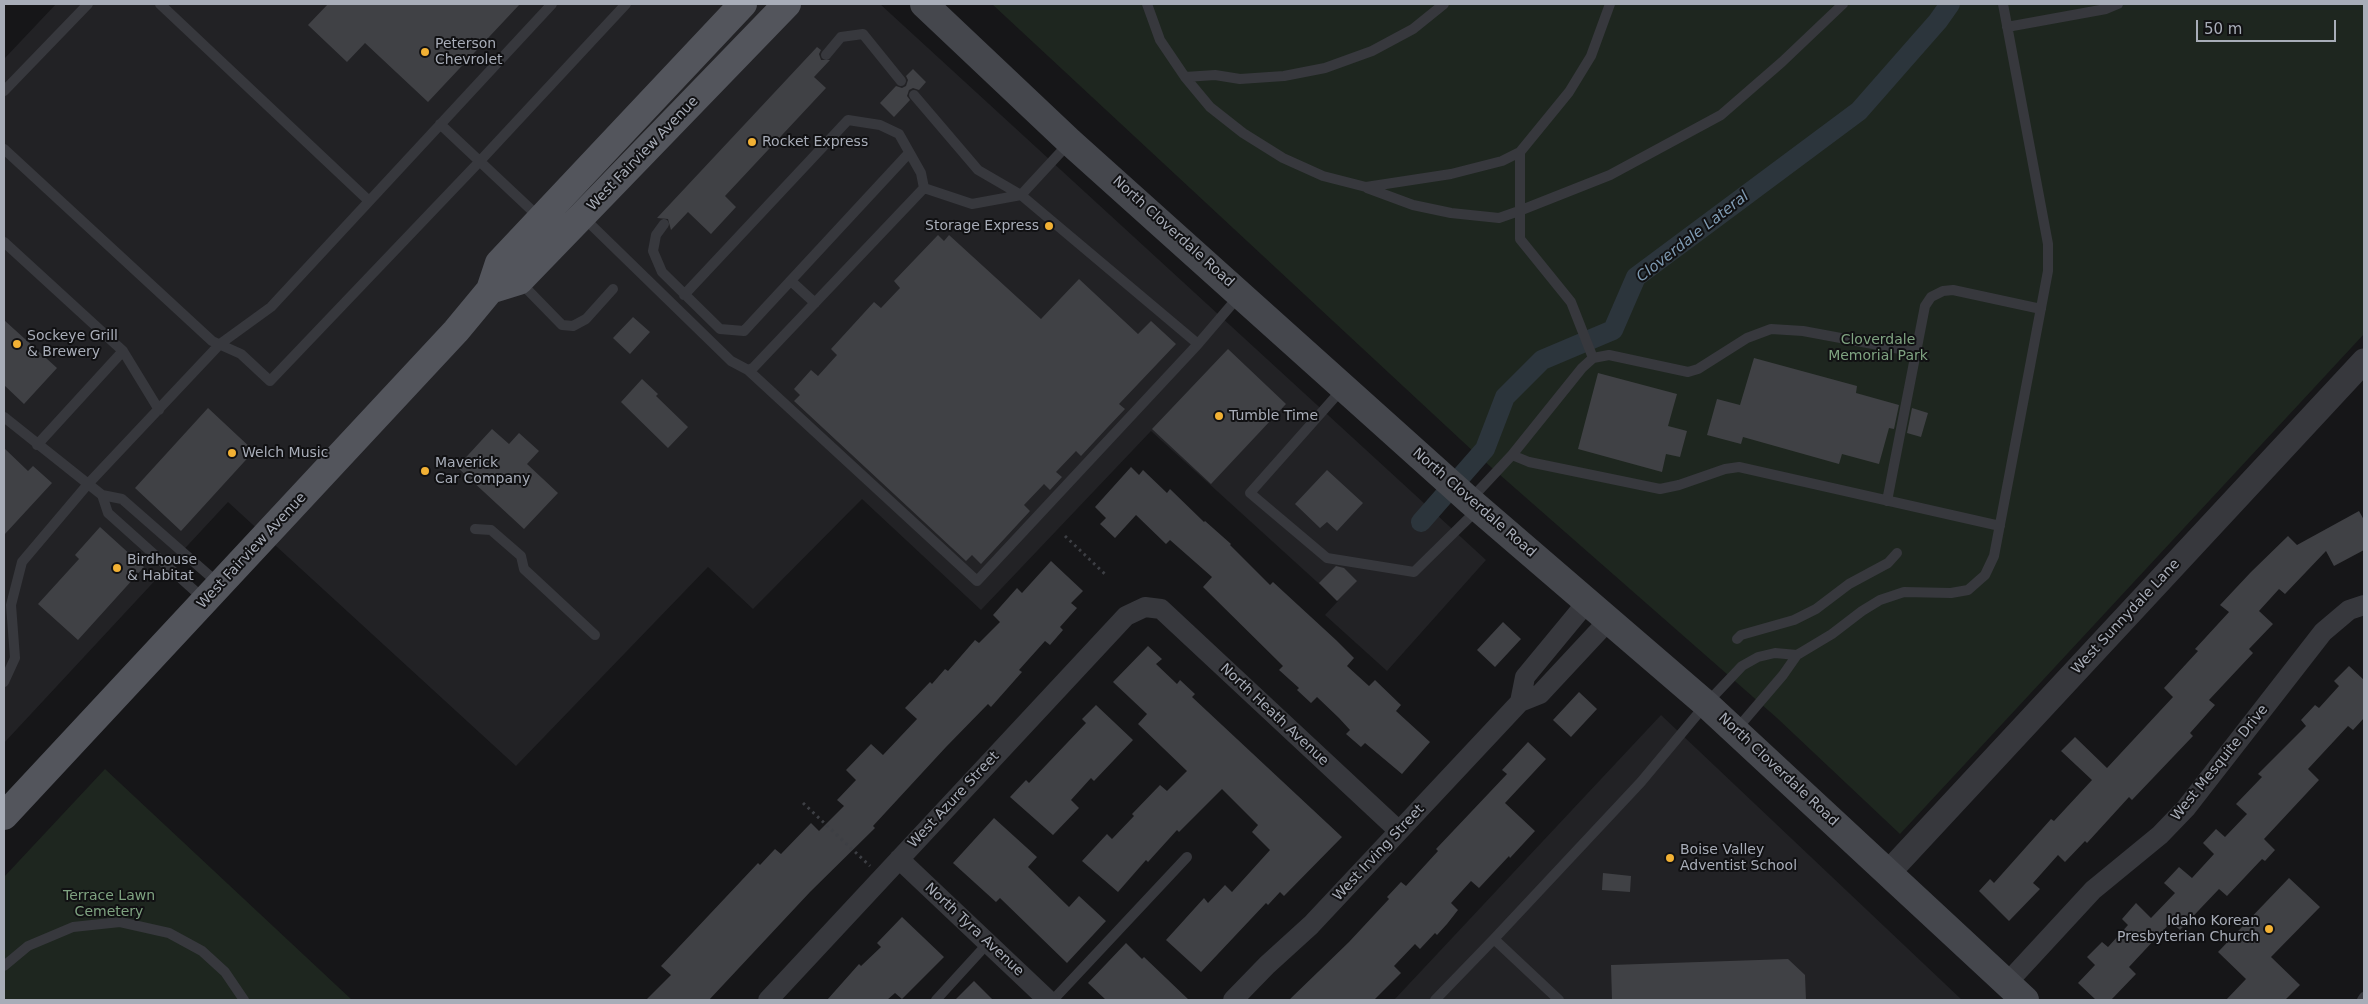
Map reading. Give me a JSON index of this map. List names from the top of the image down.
{
  "streets": {
    "main road": ["West Fairview Avenue", "North Cloverdale Road"],
    "street": [
      "West Sunnydale Lane",
      "North Heath Avenue",
      "West Mesquite Drive",
      "West Azure Street",
      "West Irving Street",
      "North Tyra Avenue"
    ]
  },
  "crossings": [
    ["North Cloverdale Road", "West Sunnydale Lane"],
    ["North Cloverdale Road", "West Mesquite Drive"],
    ["North Cloverdale Road", "West Irving Street"],
    ["North Heath Avenue", "West Azure Street"],
    ["North Heath Avenue", "West Irving Street"],
    ["West Azure Street", "North Tyra Avenue"]
  ],
  "water": ["Cloverdale Lateral"],
  "parks": ["Cloverdale Memorial Park", "Terrace Lawn Cemetery"],
  "places": [
    "Peterson Chevrolet",
    "Rocket Express",
    "Storage Express",
    "Sockeye Grill & Brewery",
    "Tumble Time",
    "Welch Music",
    "Maverick Car Company",
    "Birdhouse & Habitat",
    "Boise Valley Adventist School",
    "Idaho Korean Presbyterian Church"
  ],
  "scale_bar": "50 m"
}
